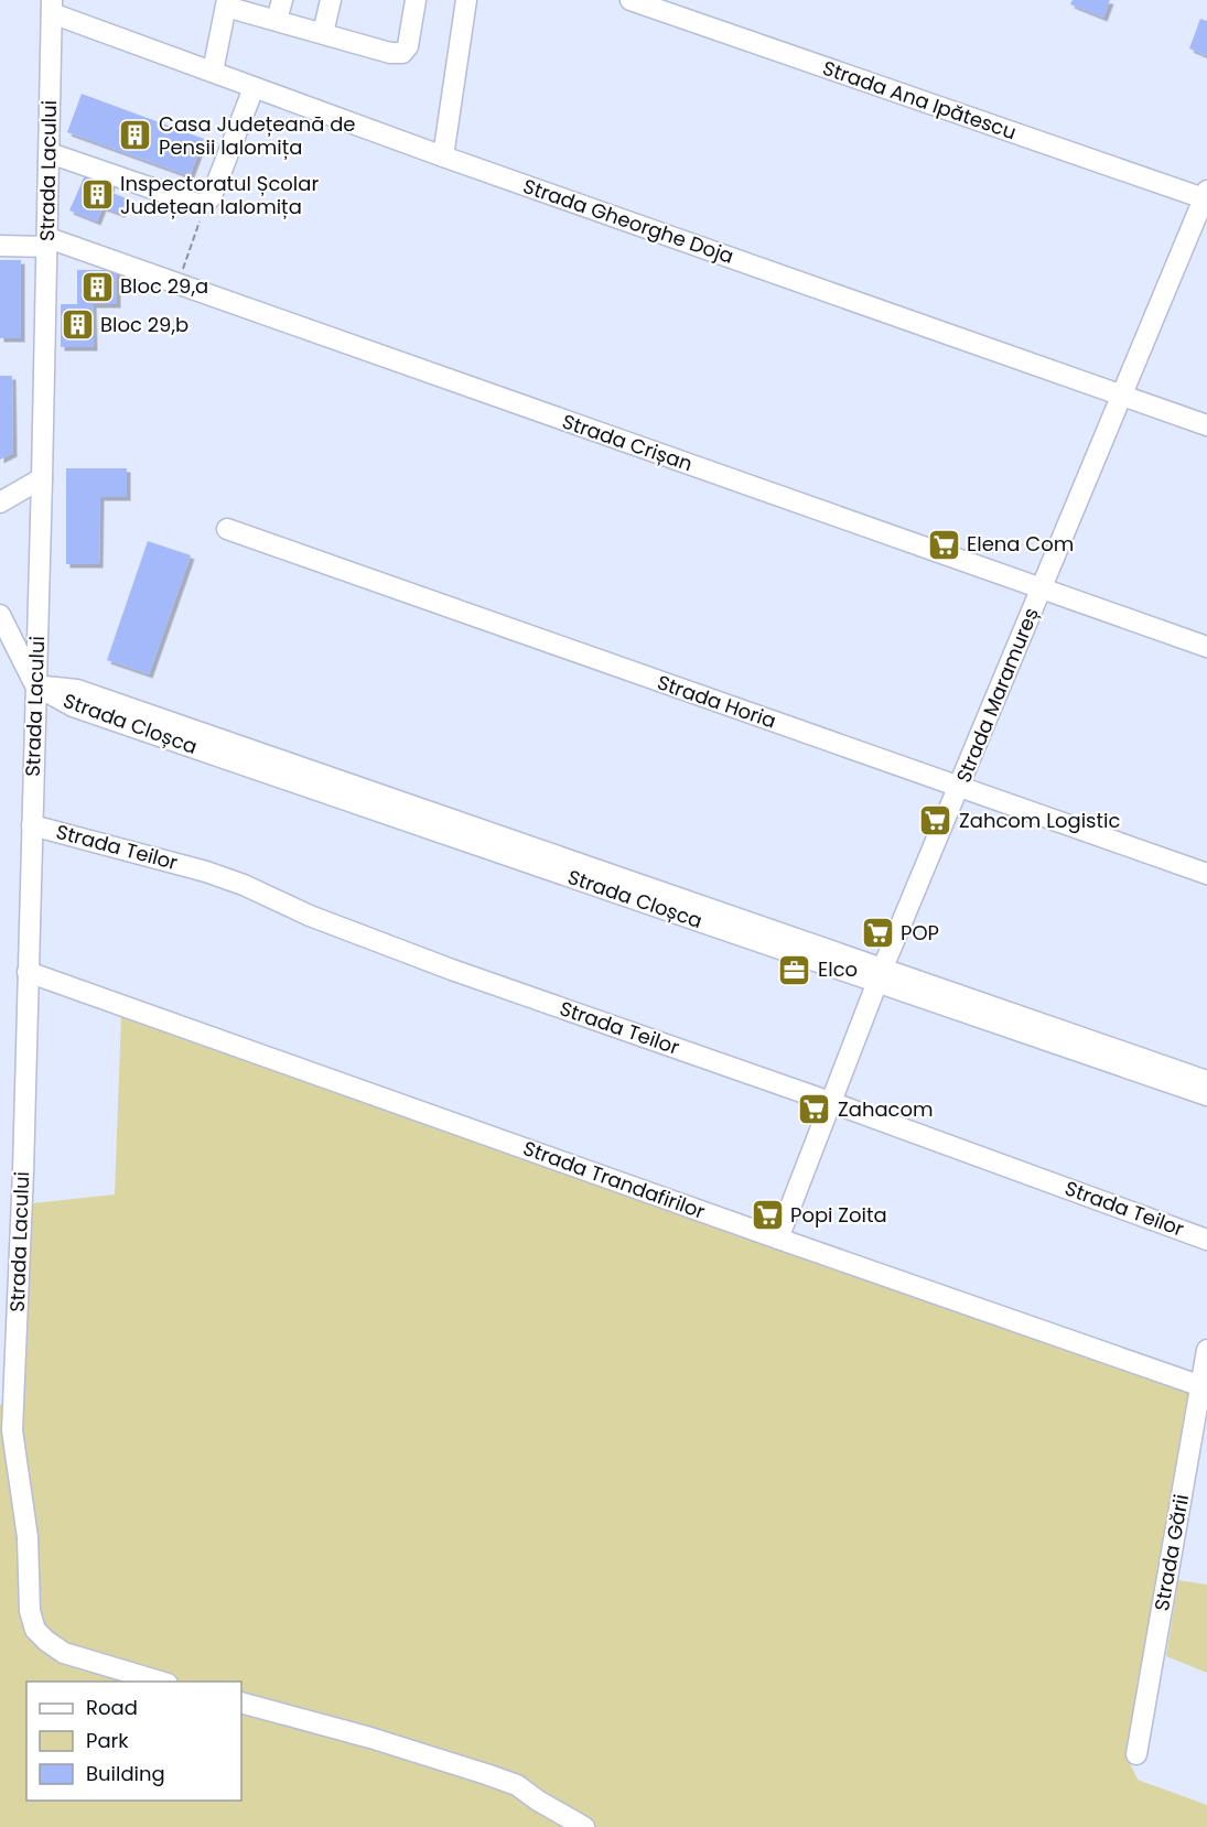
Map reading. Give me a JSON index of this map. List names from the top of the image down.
{
  "streets": {
    "street": [
      "Strada Ana Ipătescu",
      "Strada Lacului",
      "Strada Gheorghe Doja",
      "Strada Crișan",
      "Strada Maramureș",
      "Strada Horia",
      "Strada Cloșca",
      "Strada Teilor",
      "Strada Trandafirilor",
      "Strada Gării"
    ]
  },
  "crossings": [
    ["Strada Ana Ipătescu", "Strada Maramureș"],
    ["Strada Lacului", "Strada Gheorghe Doja"],
    ["Strada Lacului", "Strada Crișan"],
    ["Strada Lacului", "Strada Cloșca"],
    ["Strada Lacului", "Strada Teilor"],
    ["Strada Lacului", "Strada Trandafirilor"],
    ["Strada Gheorghe Doja", "Strada Maramureș"],
    ["Strada Crișan", "Strada Maramureș"],
    ["Strada Maramureș", "Strada Horia"],
    ["Strada Maramureș", "Strada Cloșca"],
    ["Strada Maramureș", "Strada Teilor"],
    ["Strada Maramureș", "Strada Trandafirilor"],
    ["Strada Trandafirilor", "Strada Gării"]
  ],
  "places": {
    "building": [
      "Casa Județeană de Pensii Ialomița",
      "Inspectoratul Școlar Județean Ialomița",
      "Bloc 29,a",
      "Bloc 29,b"
    ],
    "supermarket": [
      "Elena Com",
      "Zahcom Logistic",
      "POP",
      "Zahacom",
      "Popi Zoita"
    ],
    "office": ["Elco"]
  },
  "legend": ["Road", "Park", "Building"]
}
